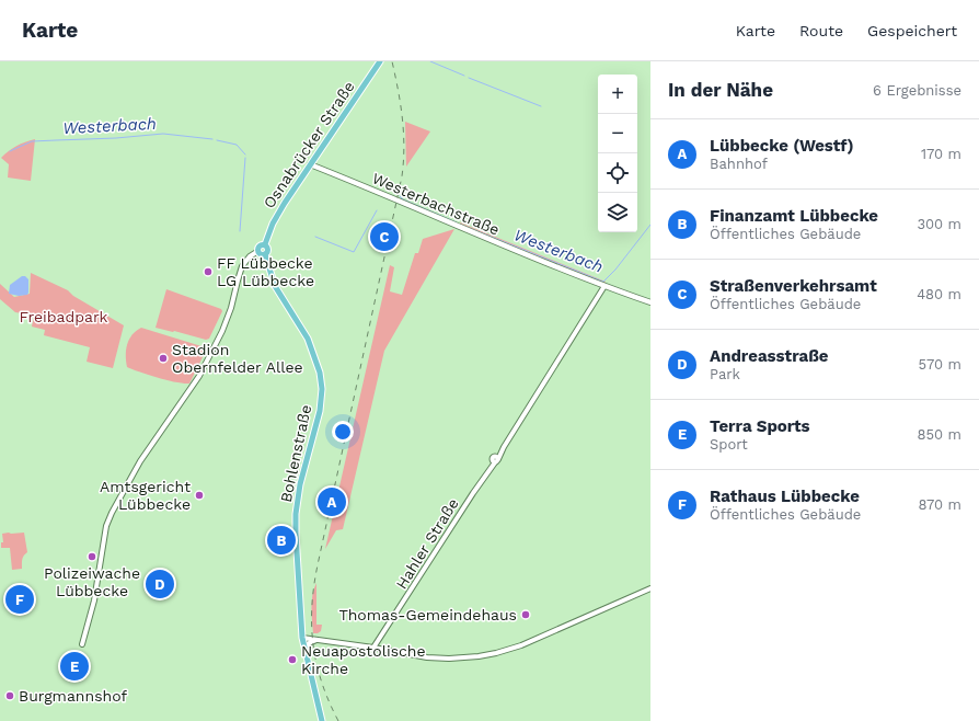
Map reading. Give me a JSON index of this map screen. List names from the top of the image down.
{
  "streets": {
    "main road": ["Osnabrücker Straße", "Westerbachstraße", "Bohlenstraße"],
    "street": ["Hahler Straße"]
  },
  "crossings": [
    ["Osnabrücker Straße", "Westerbachstraße"],
    ["Osnabrücker Straße", "Bohlenstraße"],
    ["Westerbachstraße", "Hahler Straße"]
  ],
  "water": ["Westerbach"],
  "parks": ["Freibadpark"],
  "places": [
    "FF Lübbecke LG Lübbecke",
    "Stadion Obernfelder Allee",
    "Amtsgericht Lübbecke",
    "Polizeiwache Lübbecke",
    "Thomas-Gemeindehaus",
    "Neuapostolische Kirche",
    "Burgmannshof"
  ],
  "page": {
    "header": "Karte",
    "nav": ["Karte", "Route", "Gespeichert"],
    "heading": ["In der Nähe", "6 Ergebnisse"],
    "map_buttons": ["+", "−"],
    "list": [
      {
        "mark": "A",
        "name": "Lübbecke (Westf)",
        "note": "Bahnhof",
        "value": "170 m"
      },
      {
        "mark": "B",
        "name": "Finanzamt Lübbecke",
        "note": "Öffentliches Gebäude",
        "value": "300 m"
      },
      {
        "mark": "C",
        "name": "Straßenverkehrsamt",
        "note": "Öffentliches Gebäude",
        "value": "480 m"
      },
      {
        "mark": "D",
        "name": "Andreasstraße",
        "note": "Park",
        "value": "570 m"
      },
      {
        "mark": "E",
        "name": "Terra Sports",
        "note": "Sport",
        "value": "850 m"
      },
      {
        "mark": "F",
        "name": "Rathaus Lübbecke",
        "note": "Öffentliches Gebäude",
        "value": "870 m"
      }
    ],
    "pins": [
      "C",
      "A",
      "B",
      "D",
      "F",
      "E"
    ]
  }
}
